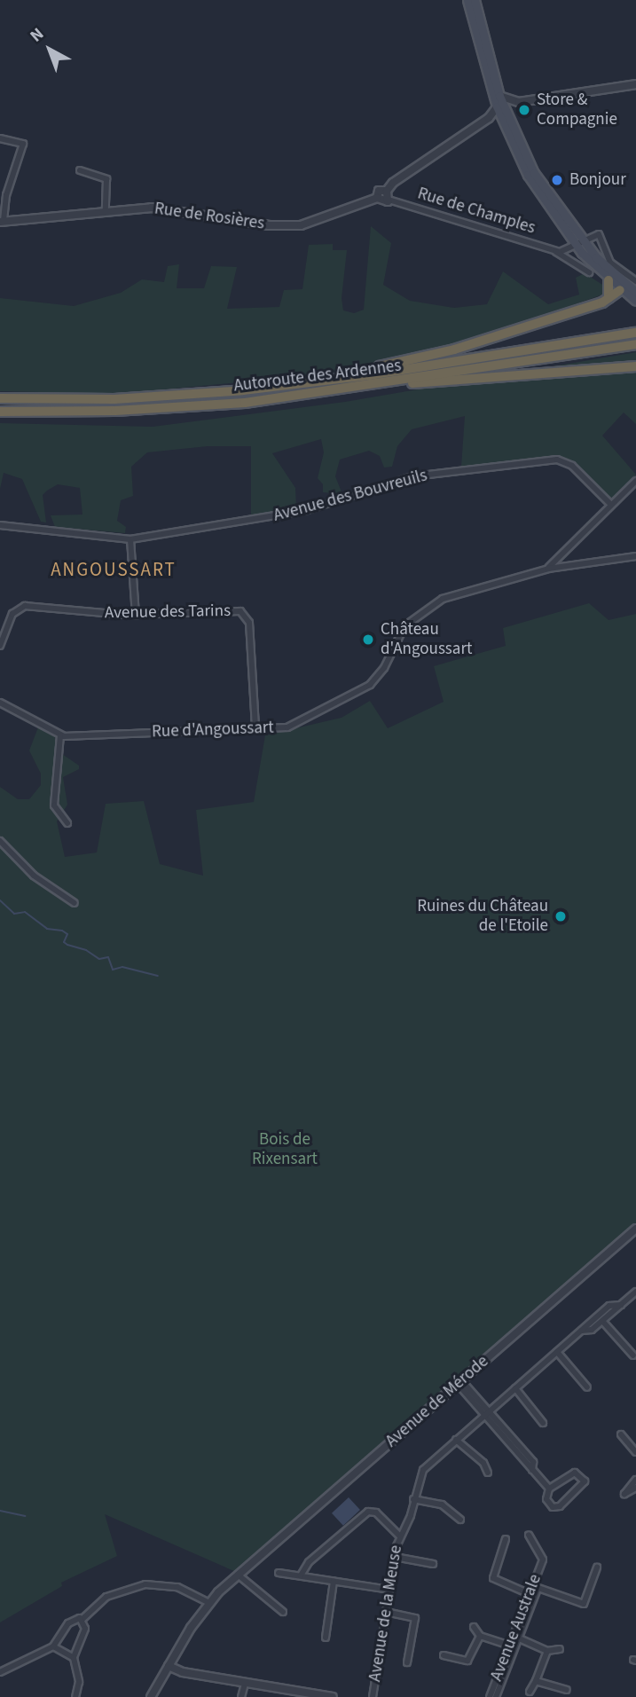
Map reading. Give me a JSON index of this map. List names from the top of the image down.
{
  "streets": {
    "highway": ["Autoroute des Ardennes"],
    "street": [
      "Rue de Champles",
      "Rue de Rosières",
      "Avenue des Bouvreuils",
      "Avenue des Tarins",
      "Rue d'Angoussart",
      "Avenue de Mérode",
      "Avenue de la Meuse",
      "Avenue Australe"
    ]
  },
  "crossings": [
    ["Rue de Champles", "Rue de Rosières"],
    ["Avenue des Tarins", "Rue d'Angoussart"]
  ],
  "districts": ["ANGOUSSART"],
  "parks": ["Bois de Rixensart"],
  "places": [
    "Store & Compagnie",
    "Bonjour",
    "Château d'Angoussart",
    "Ruines du Château de l'Etoile"
  ],
  "north": "top left"
}
